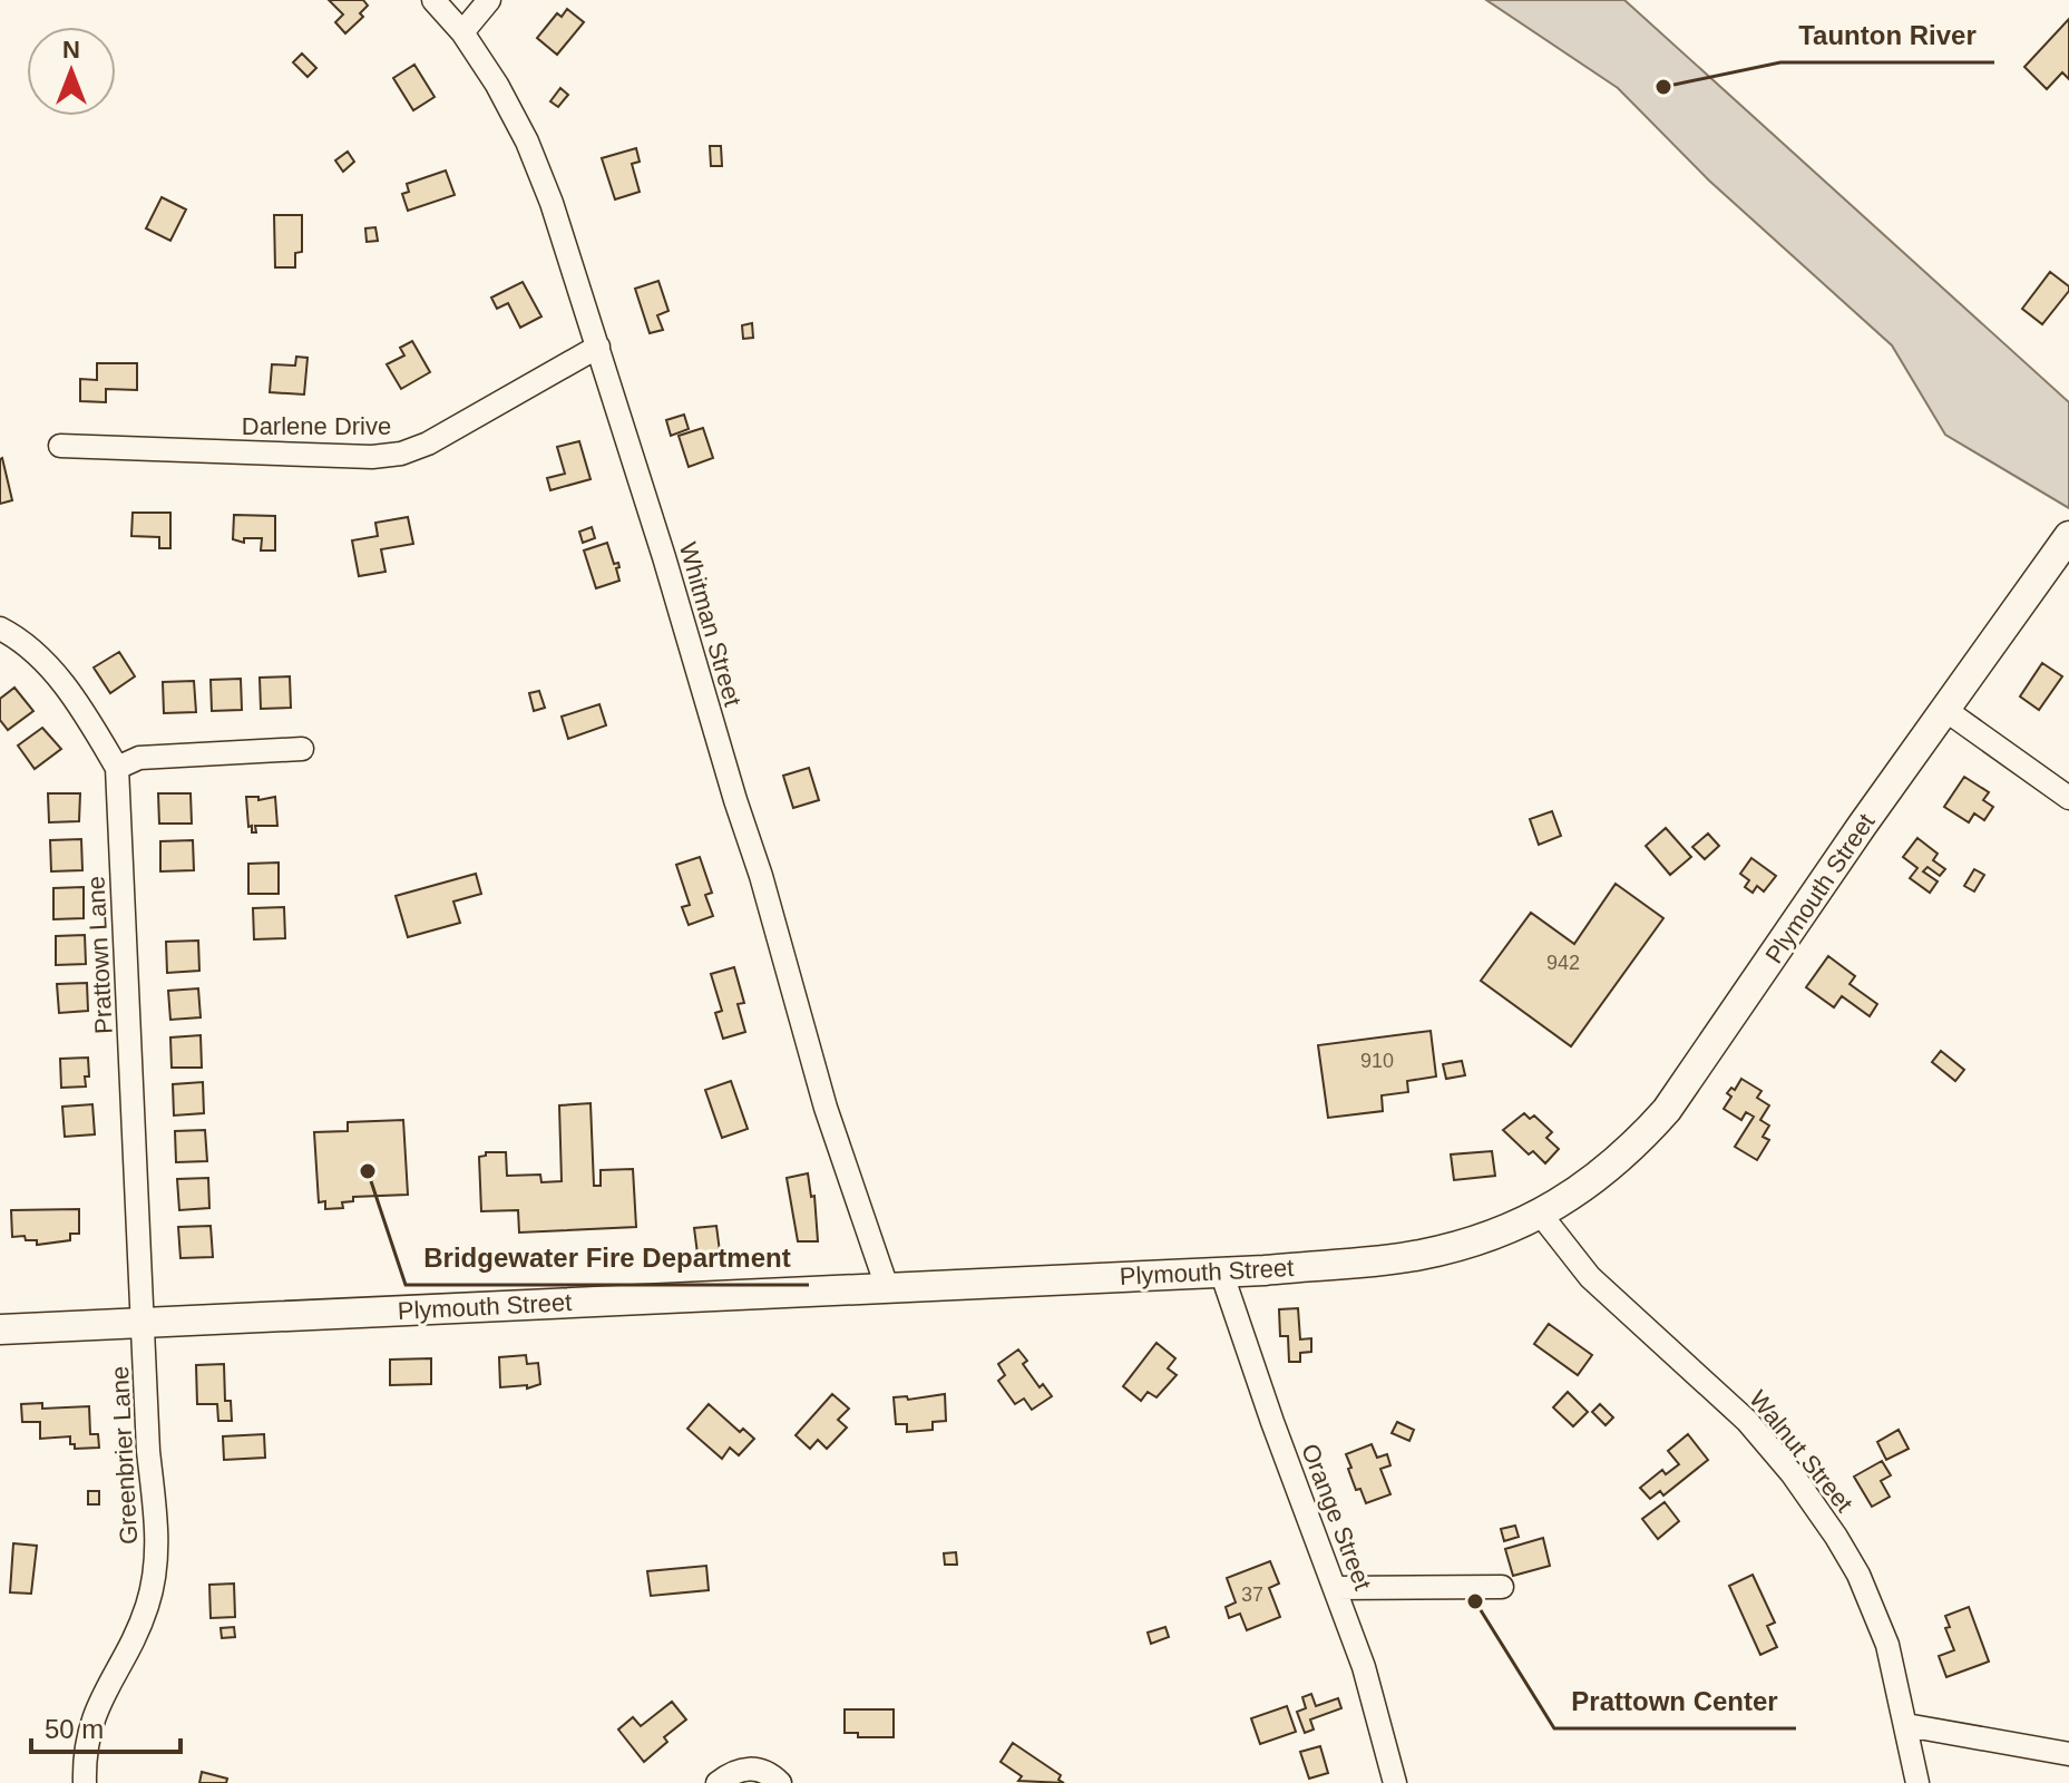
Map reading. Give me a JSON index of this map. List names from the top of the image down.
{
  "streets": {
    "main road": ["Plymouth Street"],
    "street": [
      "Darlene Drive",
      "Whitman Street",
      "Prattown Lane",
      "Walnut Street",
      "Greenbrier Lane",
      "Orange Street"
    ]
  },
  "crossings": [
    ["Darlene Drive", "Whitman Street"],
    ["Whitman Street", "Plymouth Street"],
    ["Plymouth Street", "Prattown Lane"],
    ["Plymouth Street", "Walnut Street"],
    ["Plymouth Street", "Greenbrier Lane"],
    ["Plymouth Street", "Orange Street"],
    ["Prattown Lane", "Greenbrier Lane"]
  ],
  "places": ["Taunton River", "Bridgewater Fire Department", "Prattown Center"],
  "house_numbers": ["942", "910", "37"],
  "scale_bar": "50 m",
  "north": "top"
}
